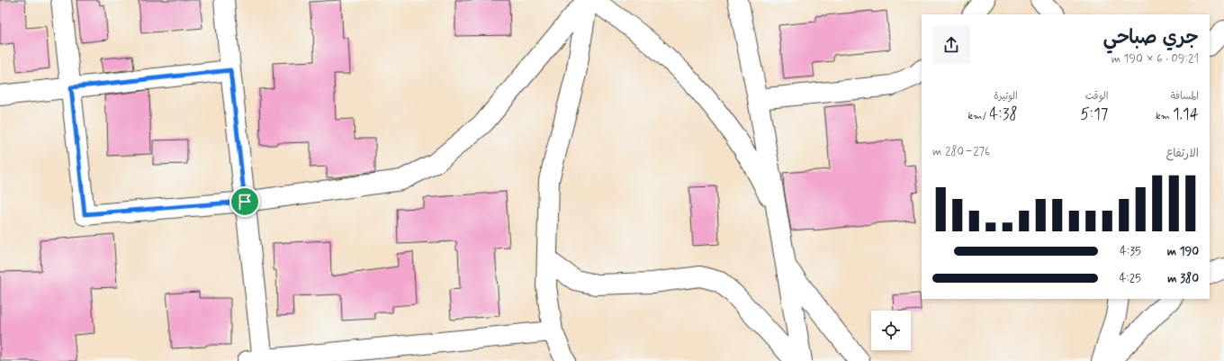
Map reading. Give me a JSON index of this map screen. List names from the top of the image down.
{
  "page": {
    "heading": ["جري صباحي", "09:21 · 6 × 190 m"],
    "stats": [
      ["المسافة", "1.14 km"],
      ["الوقت", "5:17"],
      ["الوتيرة", "4:38 /km"]
    ],
    "chart": ["الارتفاع", "276–280 m"],
    "list": [
      {
        "name": "190 m",
        "note": "4:35"
      },
      {
        "name": "380 m",
        "note": "4:25"
      }
    ]
  }
}
